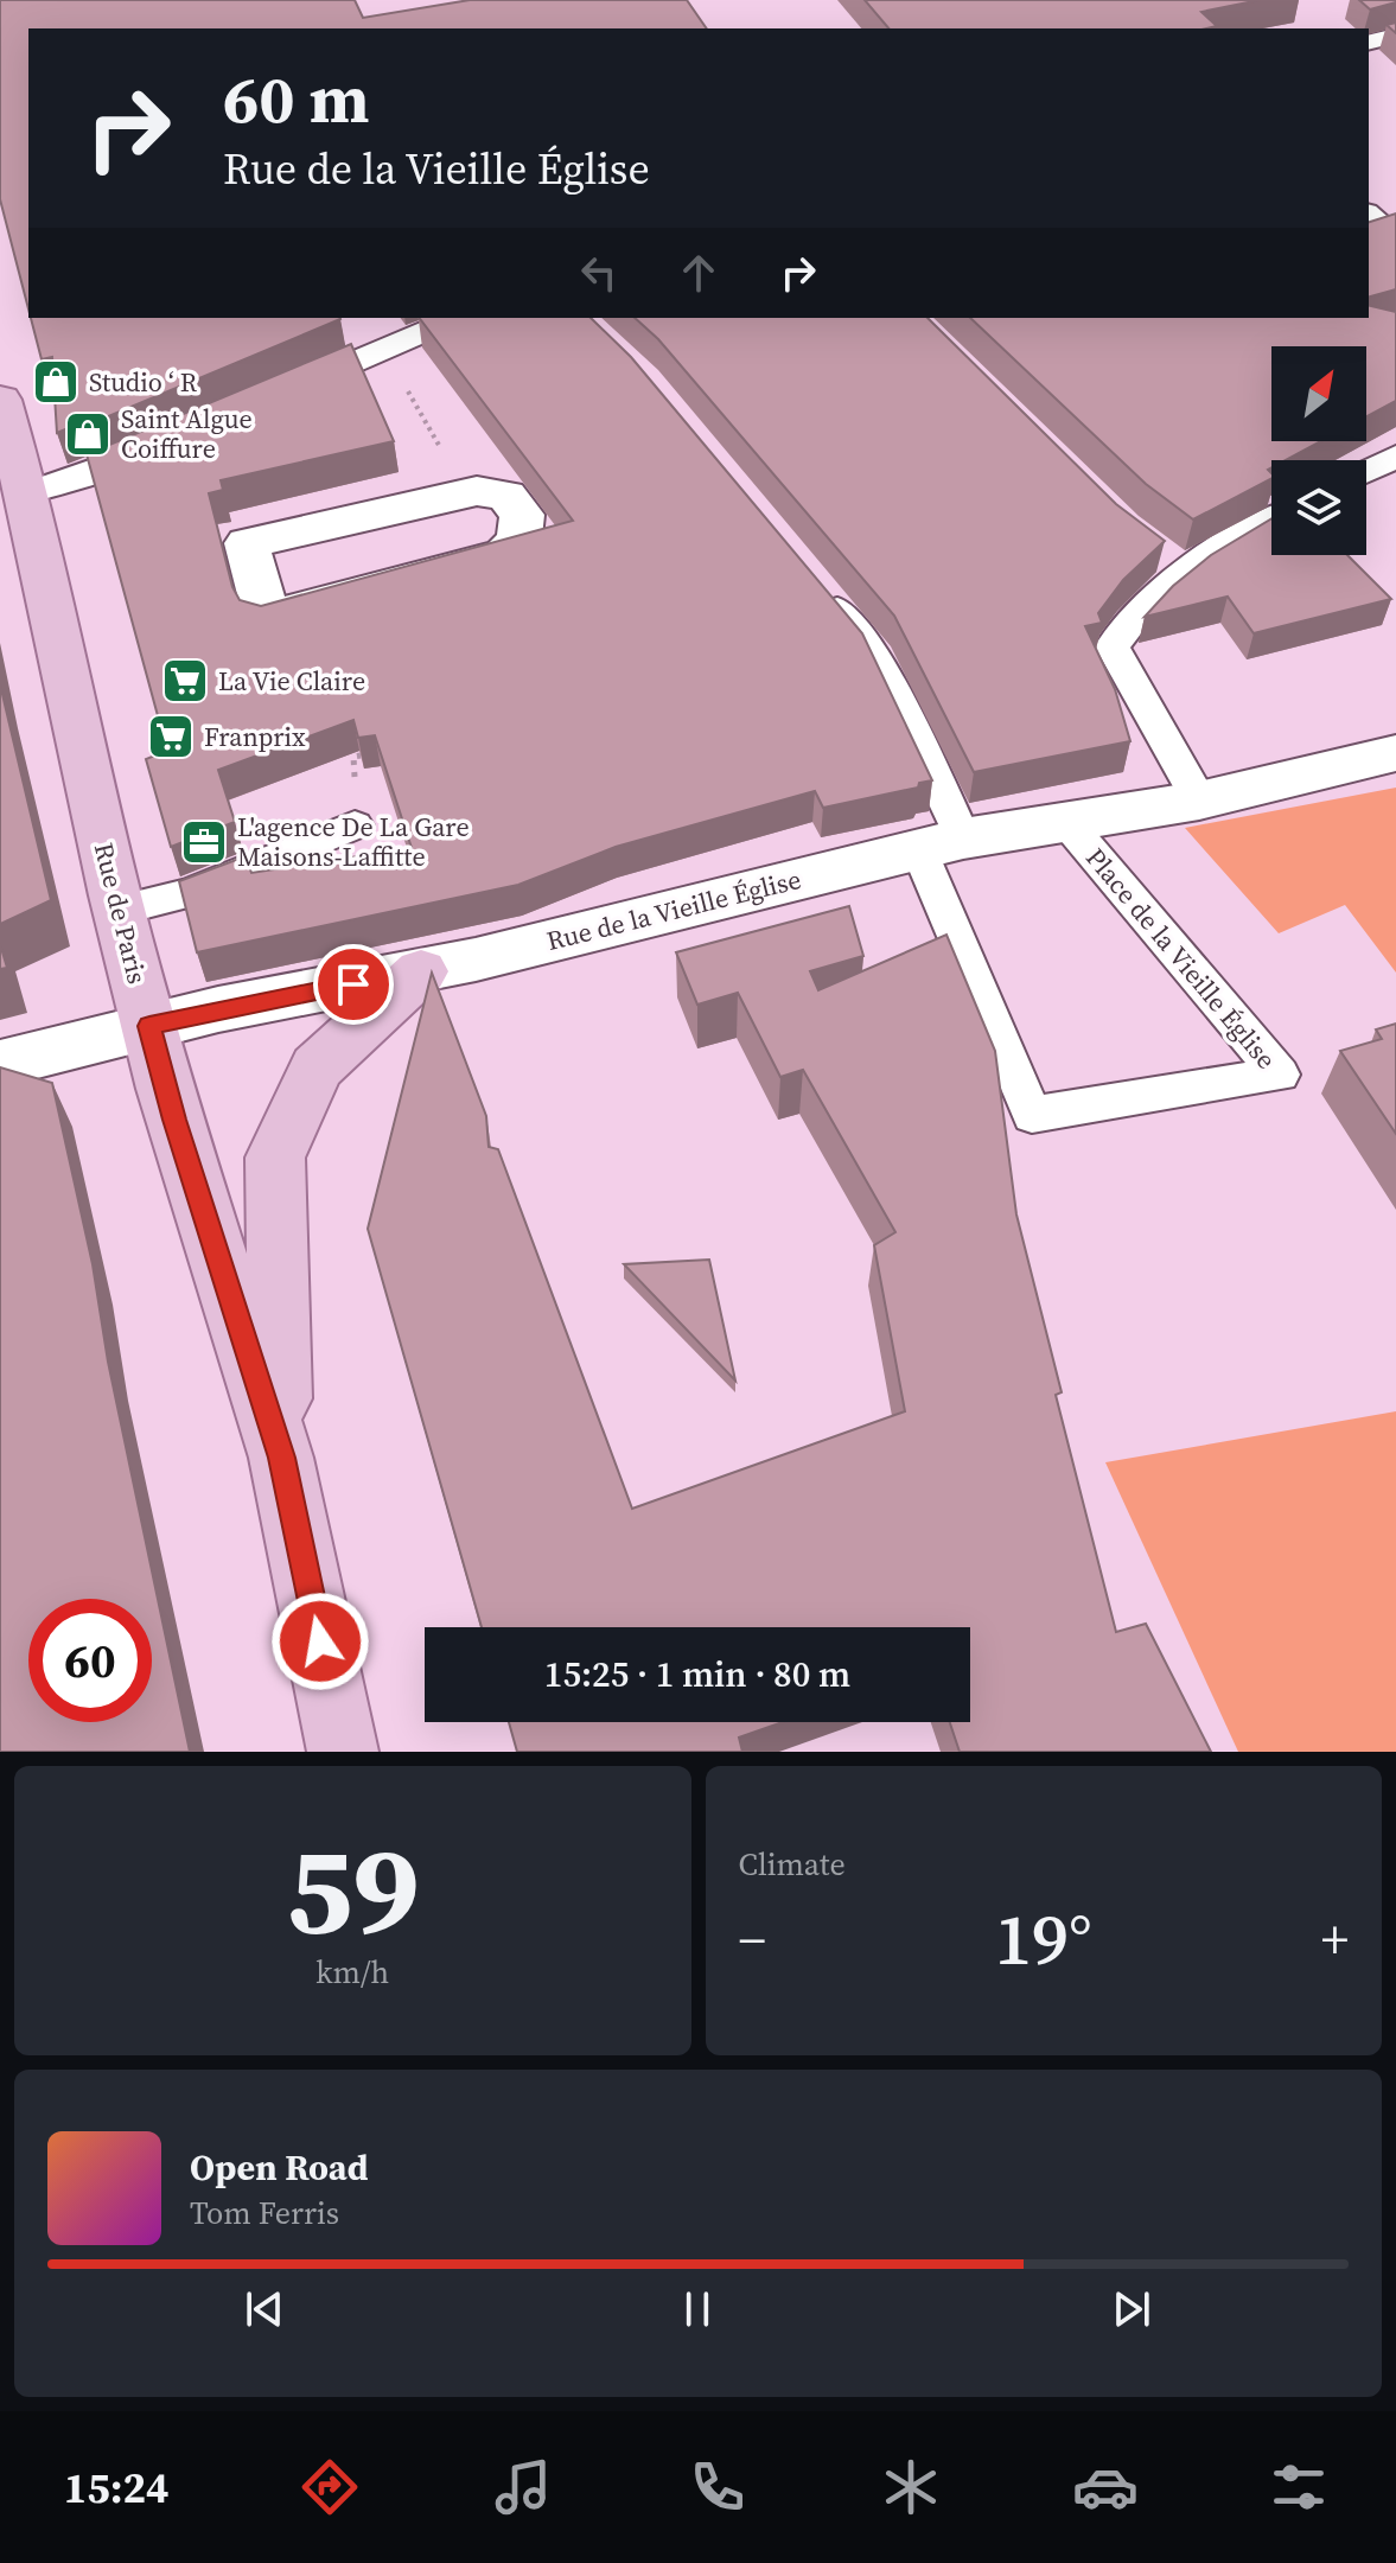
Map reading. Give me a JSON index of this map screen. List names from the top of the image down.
{
  "streets": {
    "main road": ["Rue de Paris"],
    "street": ["Rue de la Vieille Église"],
    "lane": ["Place de la Vieille Église"]
  },
  "crossings": [
    ["Rue de la Vieille Église", "Rue de Paris"],
    ["Rue de la Vieille Église", "Place de la Vieille Église"]
  ],
  "places": {
    "shop": ["Studio ‘ R", "Saint Algue Coiffure"],
    "supermarket": ["La Vie Claire", "Franprix"],
    "office": ["L'agence De La Gare Maisons-Laffitte"]
  },
  "north": "top right",
  "page": {
    "turn": ["60 m", "Rue de la Vieille Église"],
    "limit": "60",
    "trip": "15:25 · 1 min · 80 m",
    "tile": [
      ["59", "km/h"],
      "Climate"
    ],
    "heat": ["−", "19°", "+"],
    "song": ["Open Road", "Tom Ferris"],
    "tabs": "15:24"
  }
}
